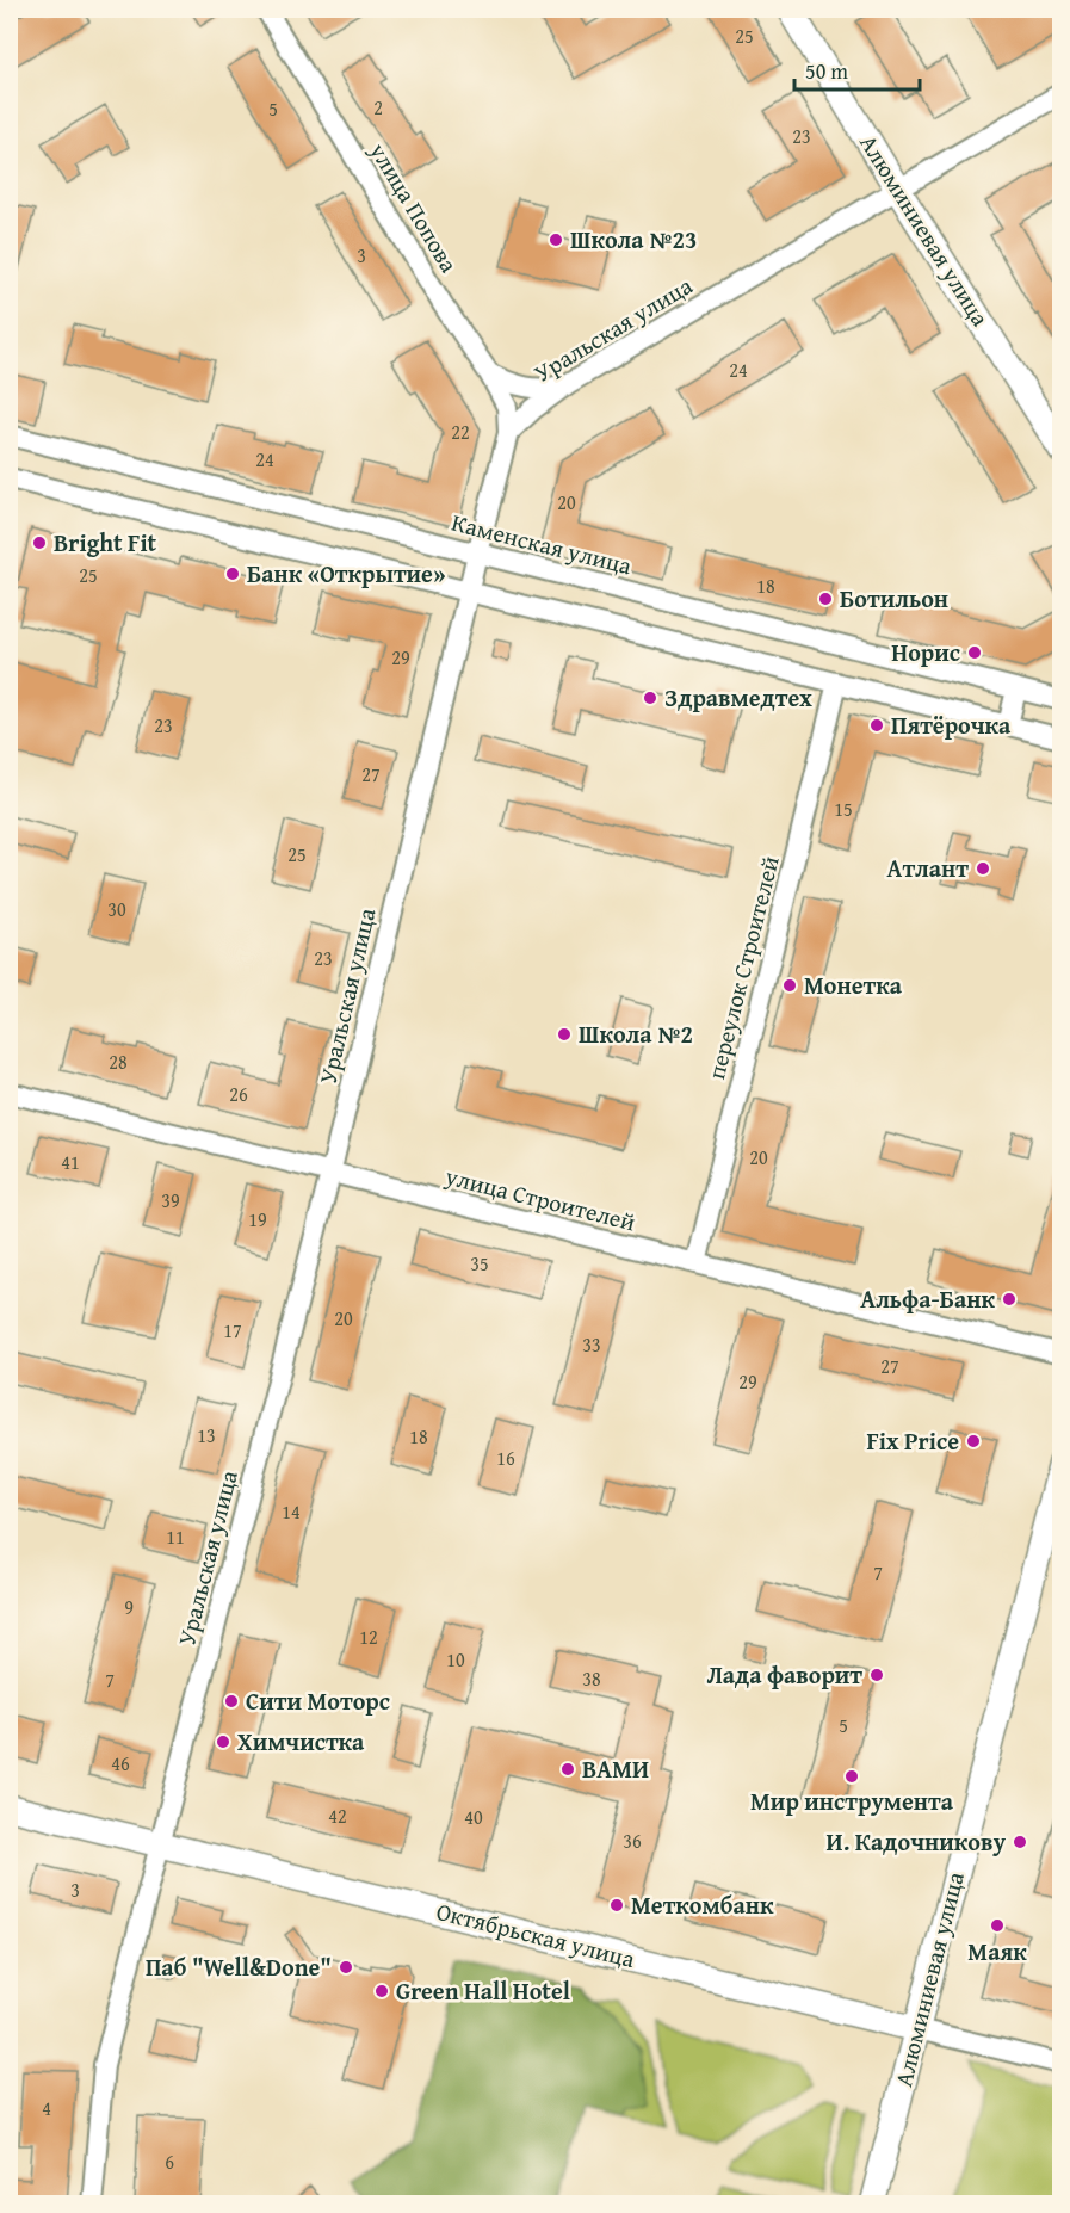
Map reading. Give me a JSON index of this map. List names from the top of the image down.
{
  "streets": {
    "main road": ["Алюминиевая улица", "Октябрьская улица"],
    "street": [
      "улица Попова",
      "Уральская улица",
      "Каменская улица",
      "переулок Строителей",
      "улица Строителей"
    ]
  },
  "crossings": [
    ["улица Попова", "Уральская улица"],
    ["Алюминиевая улица", "Уральская улица"],
    ["Алюминиевая улица", "Октябрьская улица"],
    ["Уральская улица", "Каменская улица"],
    ["Уральская улица", "улица Строителей"],
    ["Уральская улица", "Октябрьская улица"],
    ["переулок Строителей", "улица Строителей"]
  ],
  "places": [
    "Школа №23",
    "Bright Fit",
    "Банк «Открытие»",
    "Ботильон",
    "Норис",
    "Здравмедтех",
    "Пятёрочка",
    "Атлант",
    "Монетка",
    "Школа №2",
    "Альфа-Банк",
    "Fix Price",
    "Лада фаворит",
    "Сити Моторс",
    "Химчистка",
    "ВАМИ",
    "Мир инструмента",
    "И. Кадочникову",
    "Меткомбанк",
    "Маяк",
    "Паб \"Well&Done\"",
    "Green Hall Hotel"
  ],
  "house_numbers": [
    "25",
    "2",
    "5",
    "23",
    "3",
    "24",
    "22",
    "24",
    "20",
    "25",
    "18",
    "29",
    "23",
    "27",
    "15",
    "25",
    "30",
    "23",
    "28",
    "26",
    "20",
    "41",
    "39",
    "19",
    "35",
    "20",
    "17",
    "33",
    "27",
    "29",
    "13",
    "18",
    "16",
    "14",
    "11",
    "7",
    "9",
    "12",
    "10",
    "38",
    "7",
    "5",
    "46",
    "42",
    "40",
    "36",
    "3",
    "4",
    "6"
  ],
  "scale_bar": "50 m"
}
